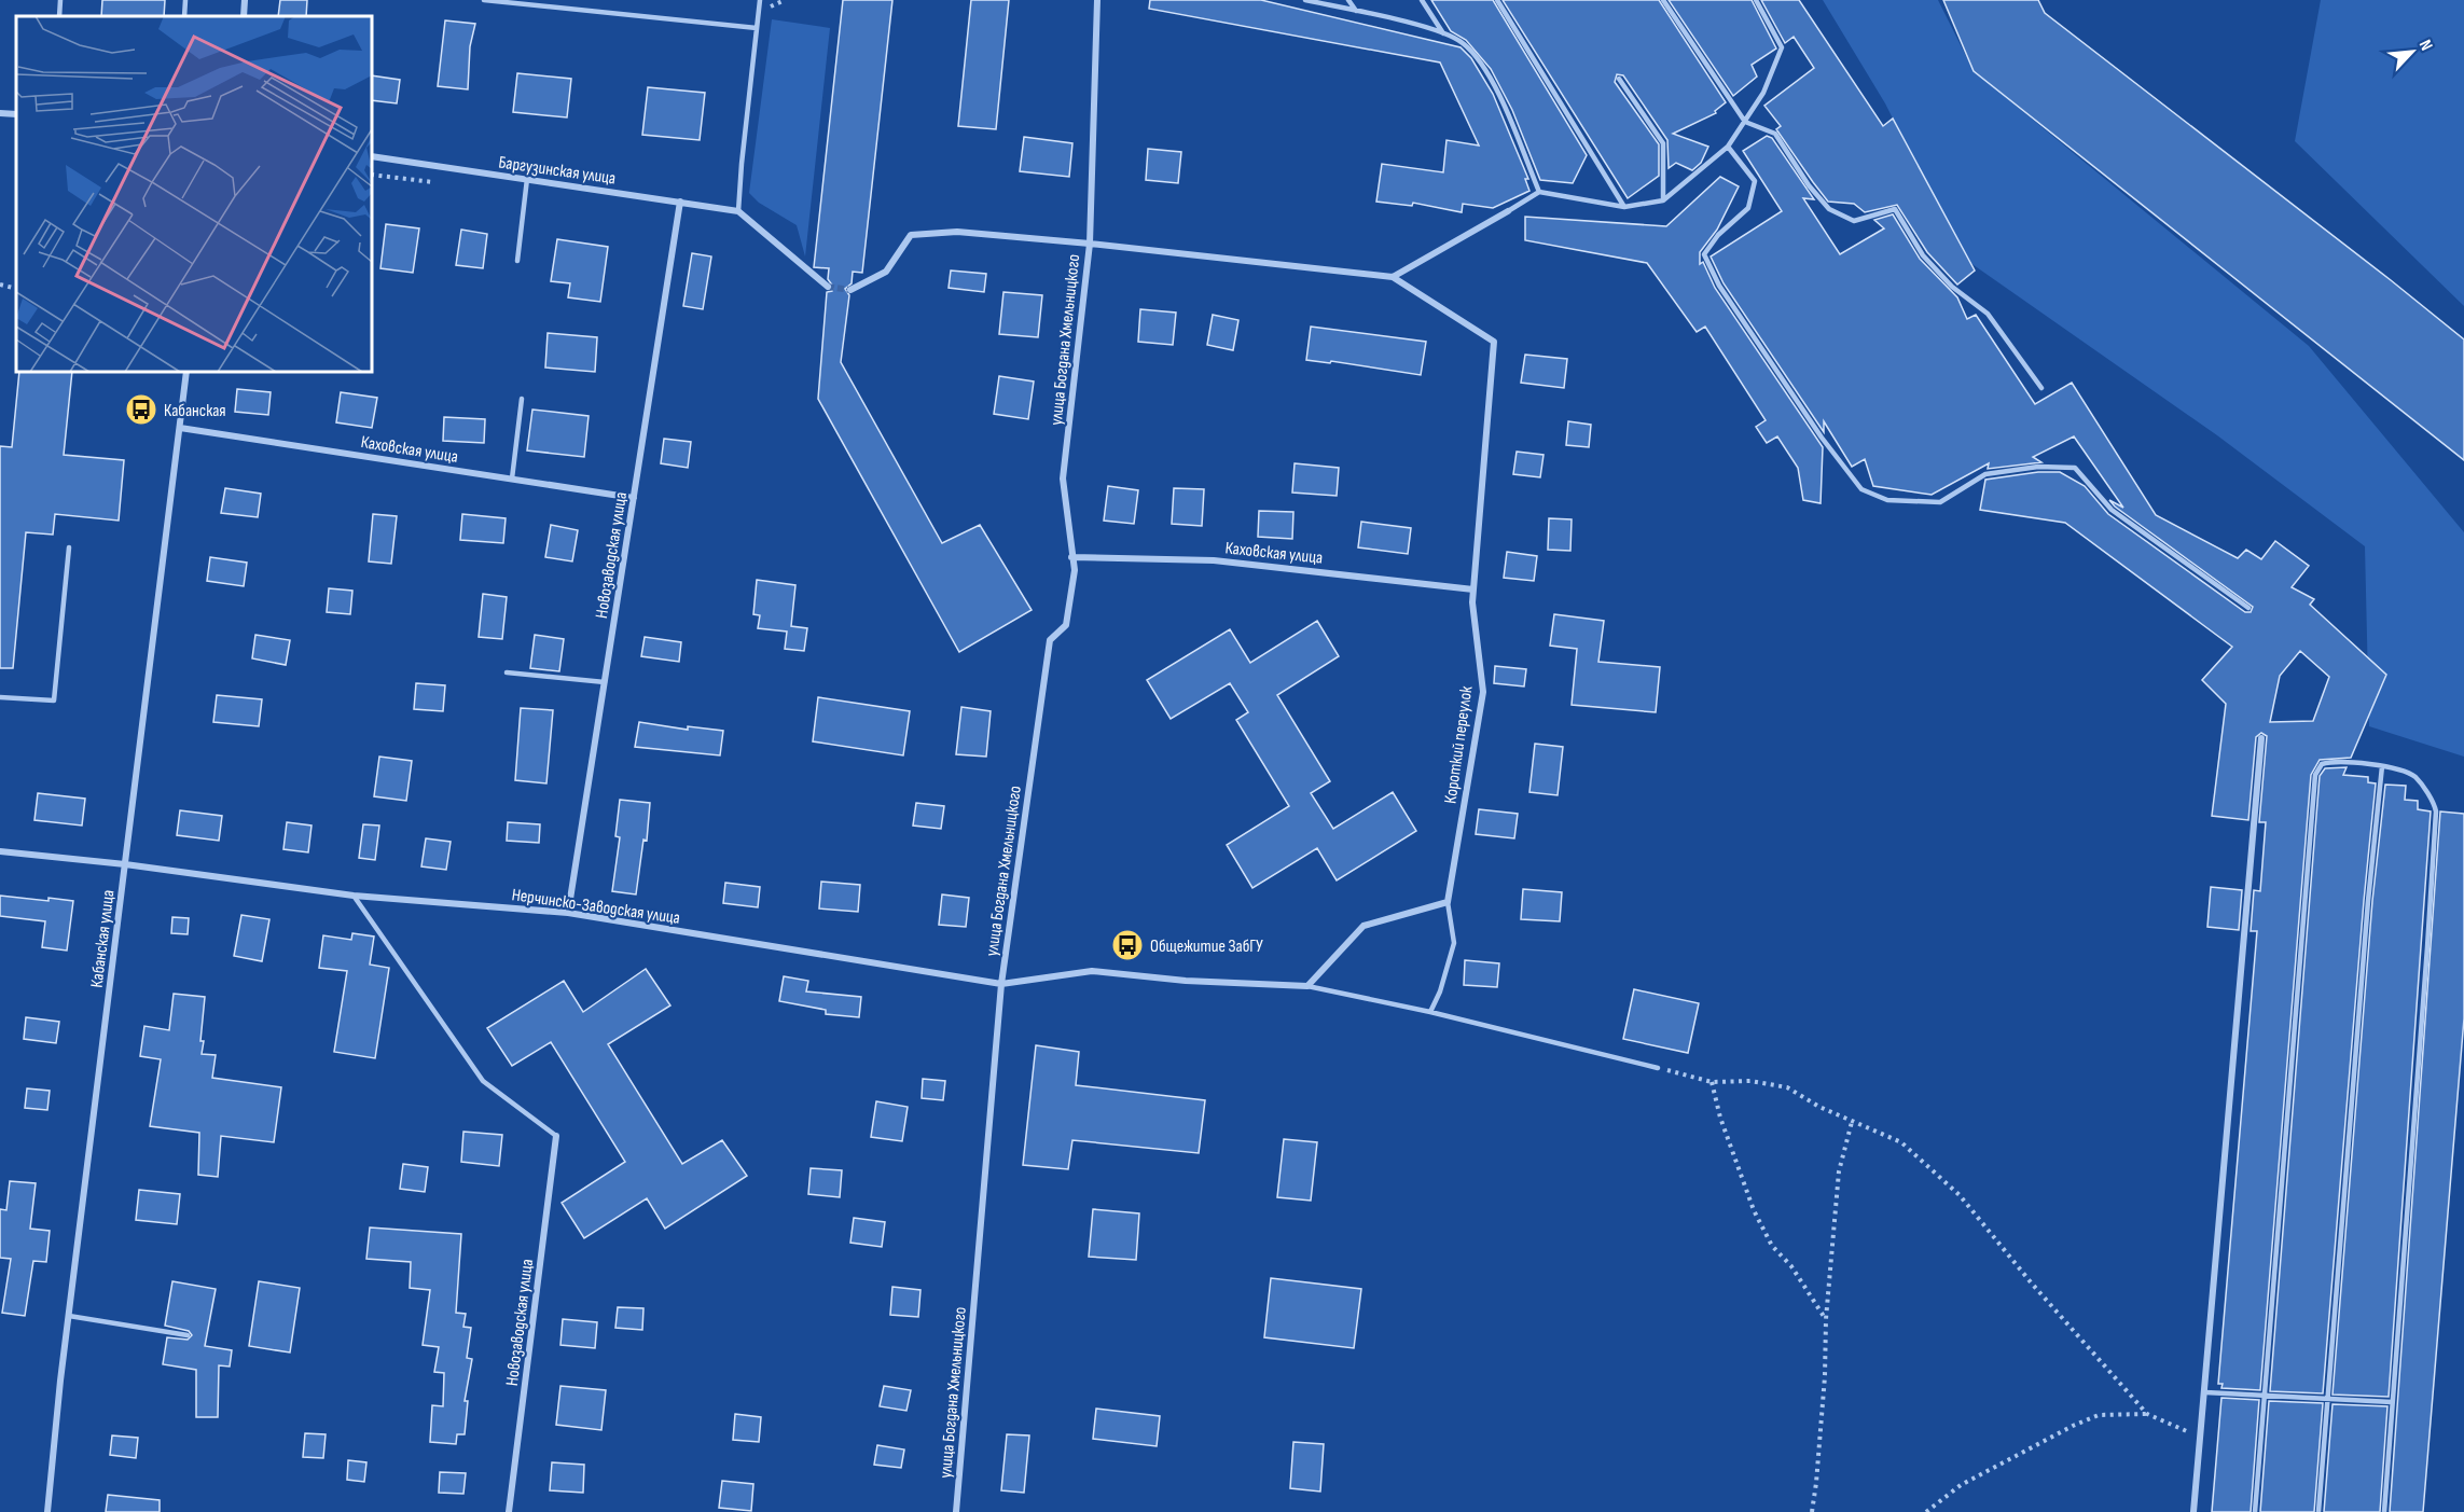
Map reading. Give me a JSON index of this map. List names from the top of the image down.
{
  "streets": {
    "street": [
      "Баргузинская улица",
      "улица Богдана Хмельницкого",
      "Каховская улица",
      "Новозаводская улица",
      "Короткий переулок",
      "Нерчинско-Заводская улица",
      "Кабанская улица"
    ]
  },
  "crossings": [
    ["Баргузинская улица", "Новозаводская улица"],
    ["улица Богдана Хмельницкого", "Каховская улица"],
    ["улица Богдана Хмельницкого", "Нерчинско-Заводская улица"],
    ["Каховская улица", "Новозаводская улица"],
    ["Каховская улица", "Короткий переулок"],
    ["Каховская улица", "Кабанская улица"],
    ["Новозаводская улица", "Нерчинско-Заводская улица"],
    ["Нерчинско-Заводская улица", "Кабанская улица"]
  ],
  "places": {
    "bus stop": ["Кабанская", "Общежитие ЗабГУ"]
  },
  "north": "top right"
}
